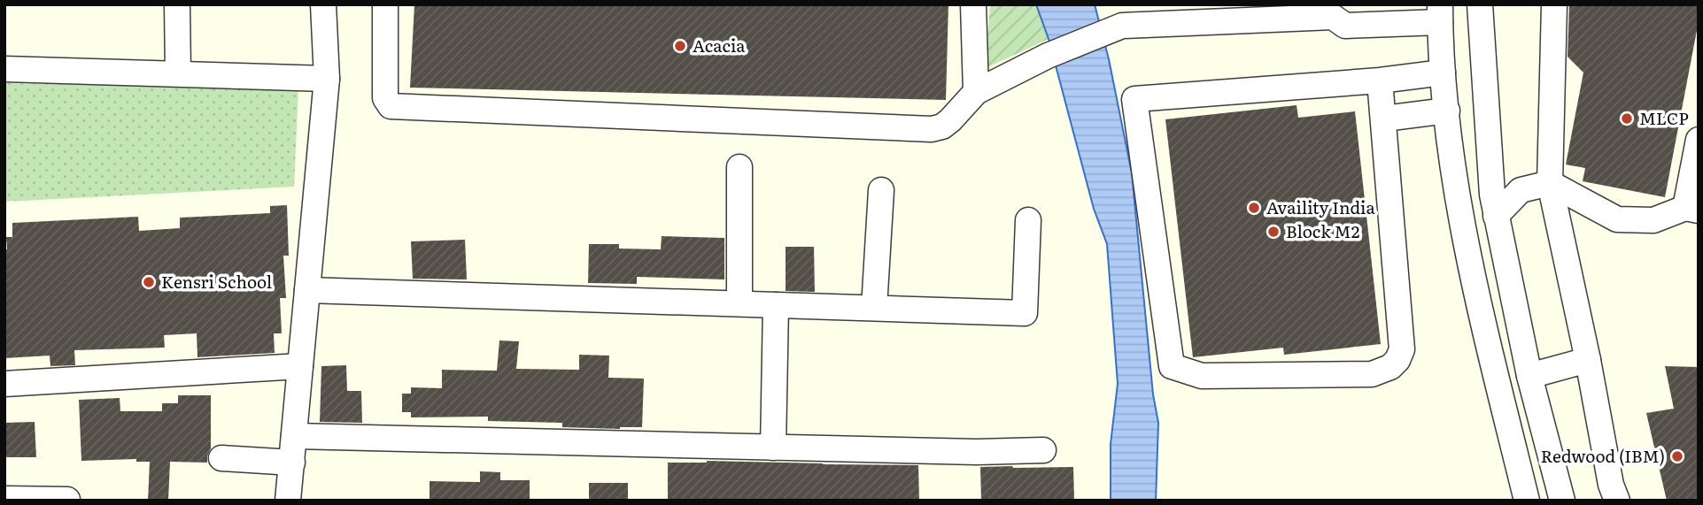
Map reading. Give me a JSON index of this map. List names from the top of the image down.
{
  "places": [
    "Acacia",
    "MLCP",
    "Availity India",
    "Block M2",
    "Kensri School",
    "Redwood (IBM)"
  ]
}
